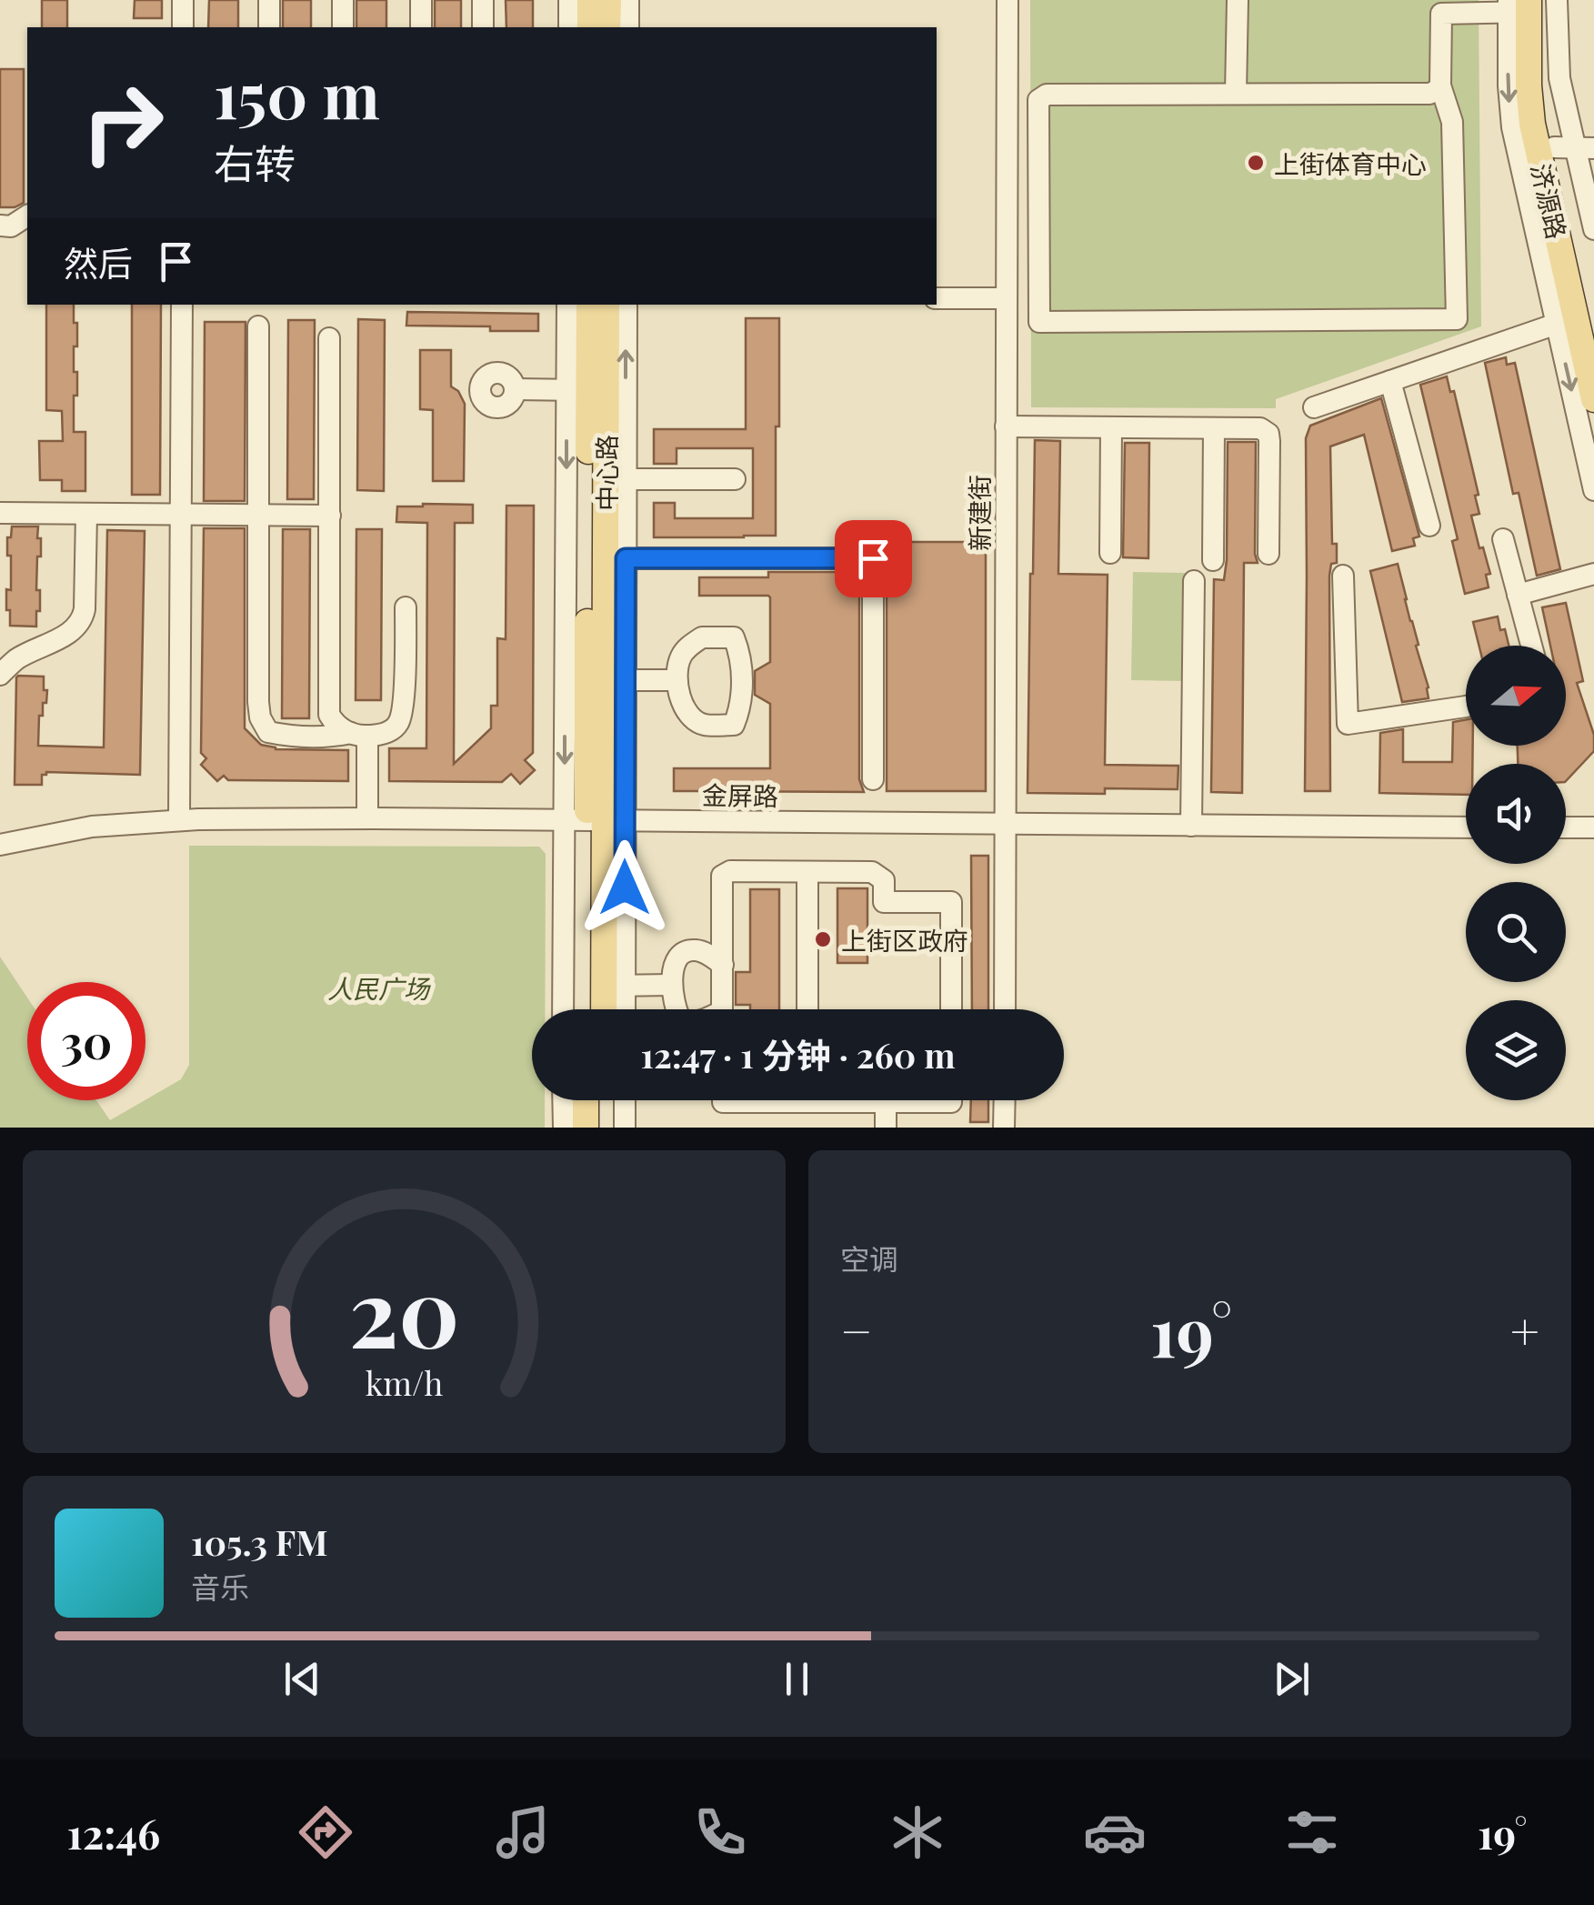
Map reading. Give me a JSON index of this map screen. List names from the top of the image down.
{
  "streets": {
    "main road": ["济源路", "中心路"],
    "street": ["新建街", "金屏路"]
  },
  "crossings": [
    ["中心路", "金屏路"],
    ["新建街", "金屏路"]
  ],
  "parks": ["人民广场"],
  "places": ["上街体育中心", "上街区政府"],
  "north": "right",
  "page": {
    "turn": ["150 m", "右转"],
    "then": "然后",
    "limit": "30",
    "trip": "12:47 · 1 分钟 · 260 m",
    "tile": "空调",
    "heat": ["−", "19°", "+"],
    "song": ["105.3 FM", "音乐"],
    "tabs": ["12:46", "19°"],
    "gauge": ["20", "km/h"]
  }
}
